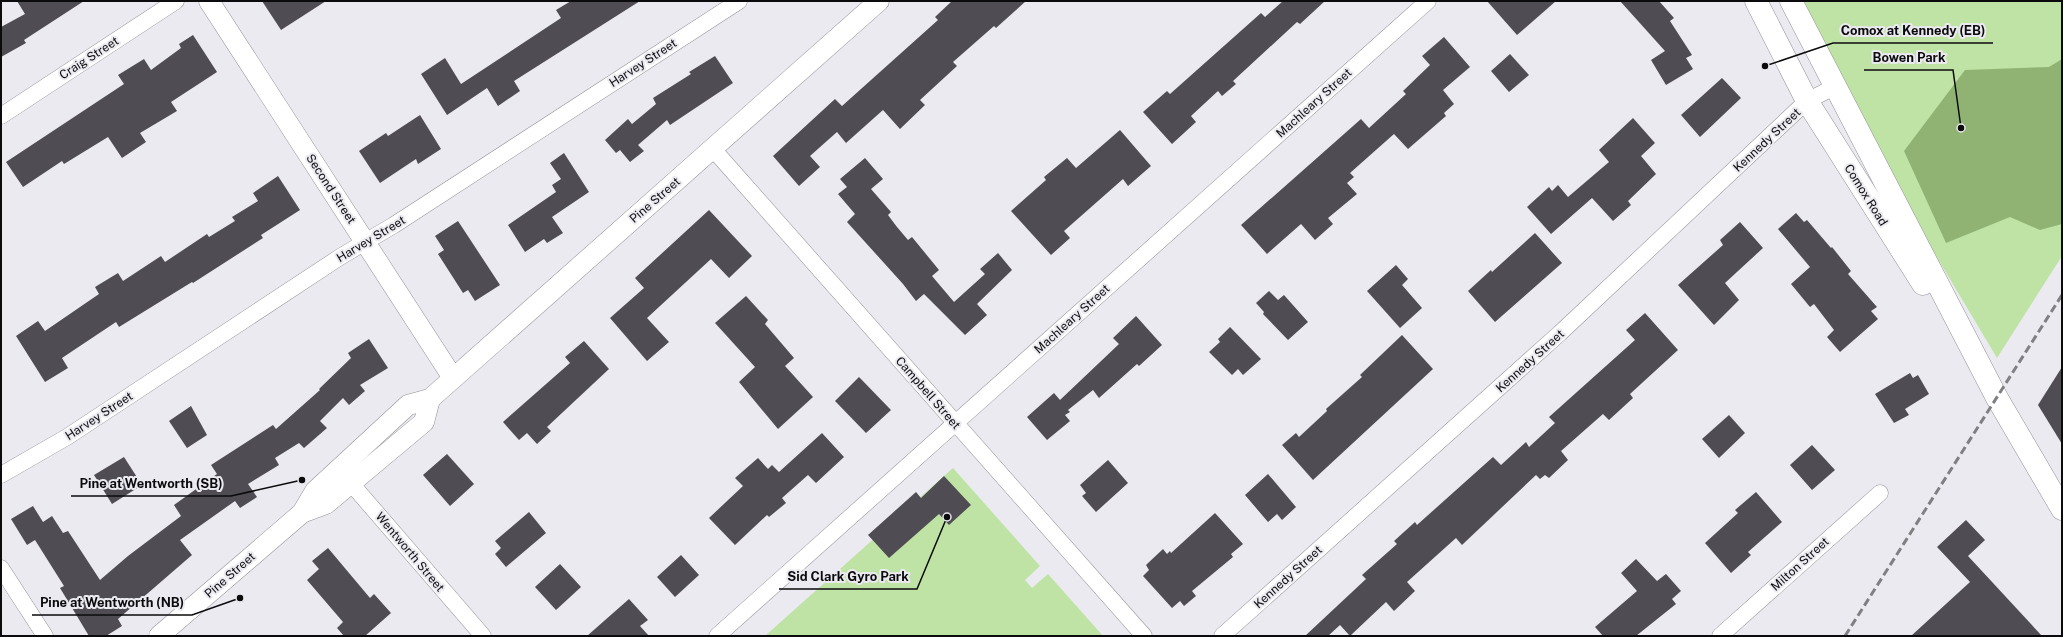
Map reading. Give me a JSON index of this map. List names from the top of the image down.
{
  "streets": {
    "main road": ["Comox Road"],
    "street": [
      "Craig Street",
      "Harvey Street",
      "Machleary Street",
      "Kennedy Street",
      "Second Street",
      "Pine Street",
      "Campbell Street",
      "Wentworth Street",
      "Milton Street"
    ]
  },
  "crossings": [
    ["Harvey Street", "Second Street"],
    ["Machleary Street", "Campbell Street"],
    ["Kennedy Street", "Comox Road"],
    ["Second Street", "Pine Street"],
    ["Pine Street", "Campbell Street"],
    ["Pine Street", "Wentworth Street"]
  ],
  "places": [
    "Comox at Kennedy (EB)",
    "Bowen Park",
    "Pine at Wentworth (SB)",
    "Sid Clark Gyro Park",
    "Pine at Wentworth (NB)"
  ]
}
